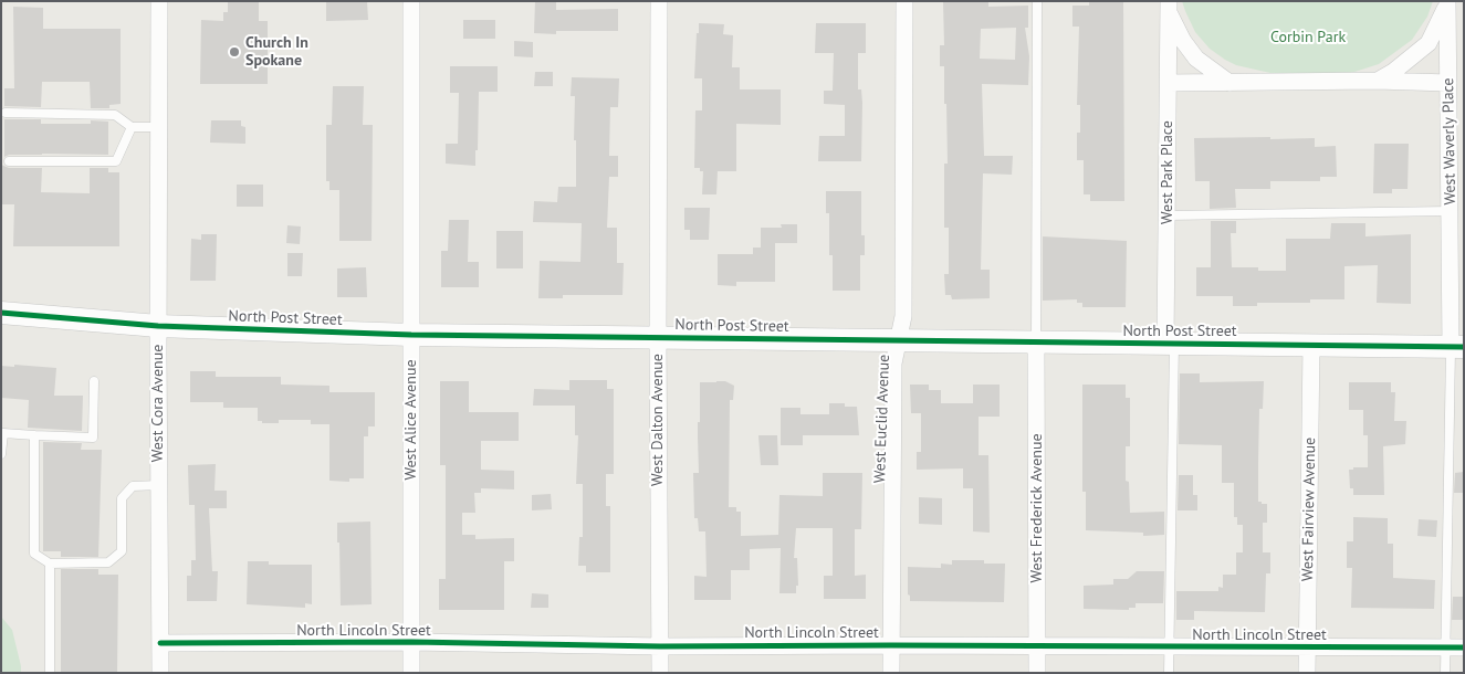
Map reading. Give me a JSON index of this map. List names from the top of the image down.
{
  "streets": {
    "street": [
      "West Waverly Place",
      "West Park Place",
      "North Post Street",
      "West Cora Avenue",
      "West Euclid Avenue",
      "West Alice Avenue",
      "West Dalton Avenue",
      "West Frederick Avenue",
      "West Fairview Avenue",
      "North Lincoln Street"
    ]
  },
  "crossings": [
    ["West Waverly Place", "North Post Street"],
    ["West Park Place", "North Post Street"],
    ["North Post Street", "West Cora Avenue"],
    ["North Post Street", "West Euclid Avenue"],
    ["North Post Street", "West Alice Avenue"],
    ["North Post Street", "West Dalton Avenue"],
    ["North Post Street", "West Frederick Avenue"],
    ["North Post Street", "West Fairview Avenue"],
    ["West Cora Avenue", "North Lincoln Street"],
    ["West Euclid Avenue", "North Lincoln Street"],
    ["West Alice Avenue", "North Lincoln Street"],
    ["West Dalton Avenue", "North Lincoln Street"],
    ["West Frederick Avenue", "North Lincoln Street"],
    ["West Fairview Avenue", "North Lincoln Street"]
  ],
  "parks": ["Corbin Park"],
  "places": ["Church In Spokane"]
}
